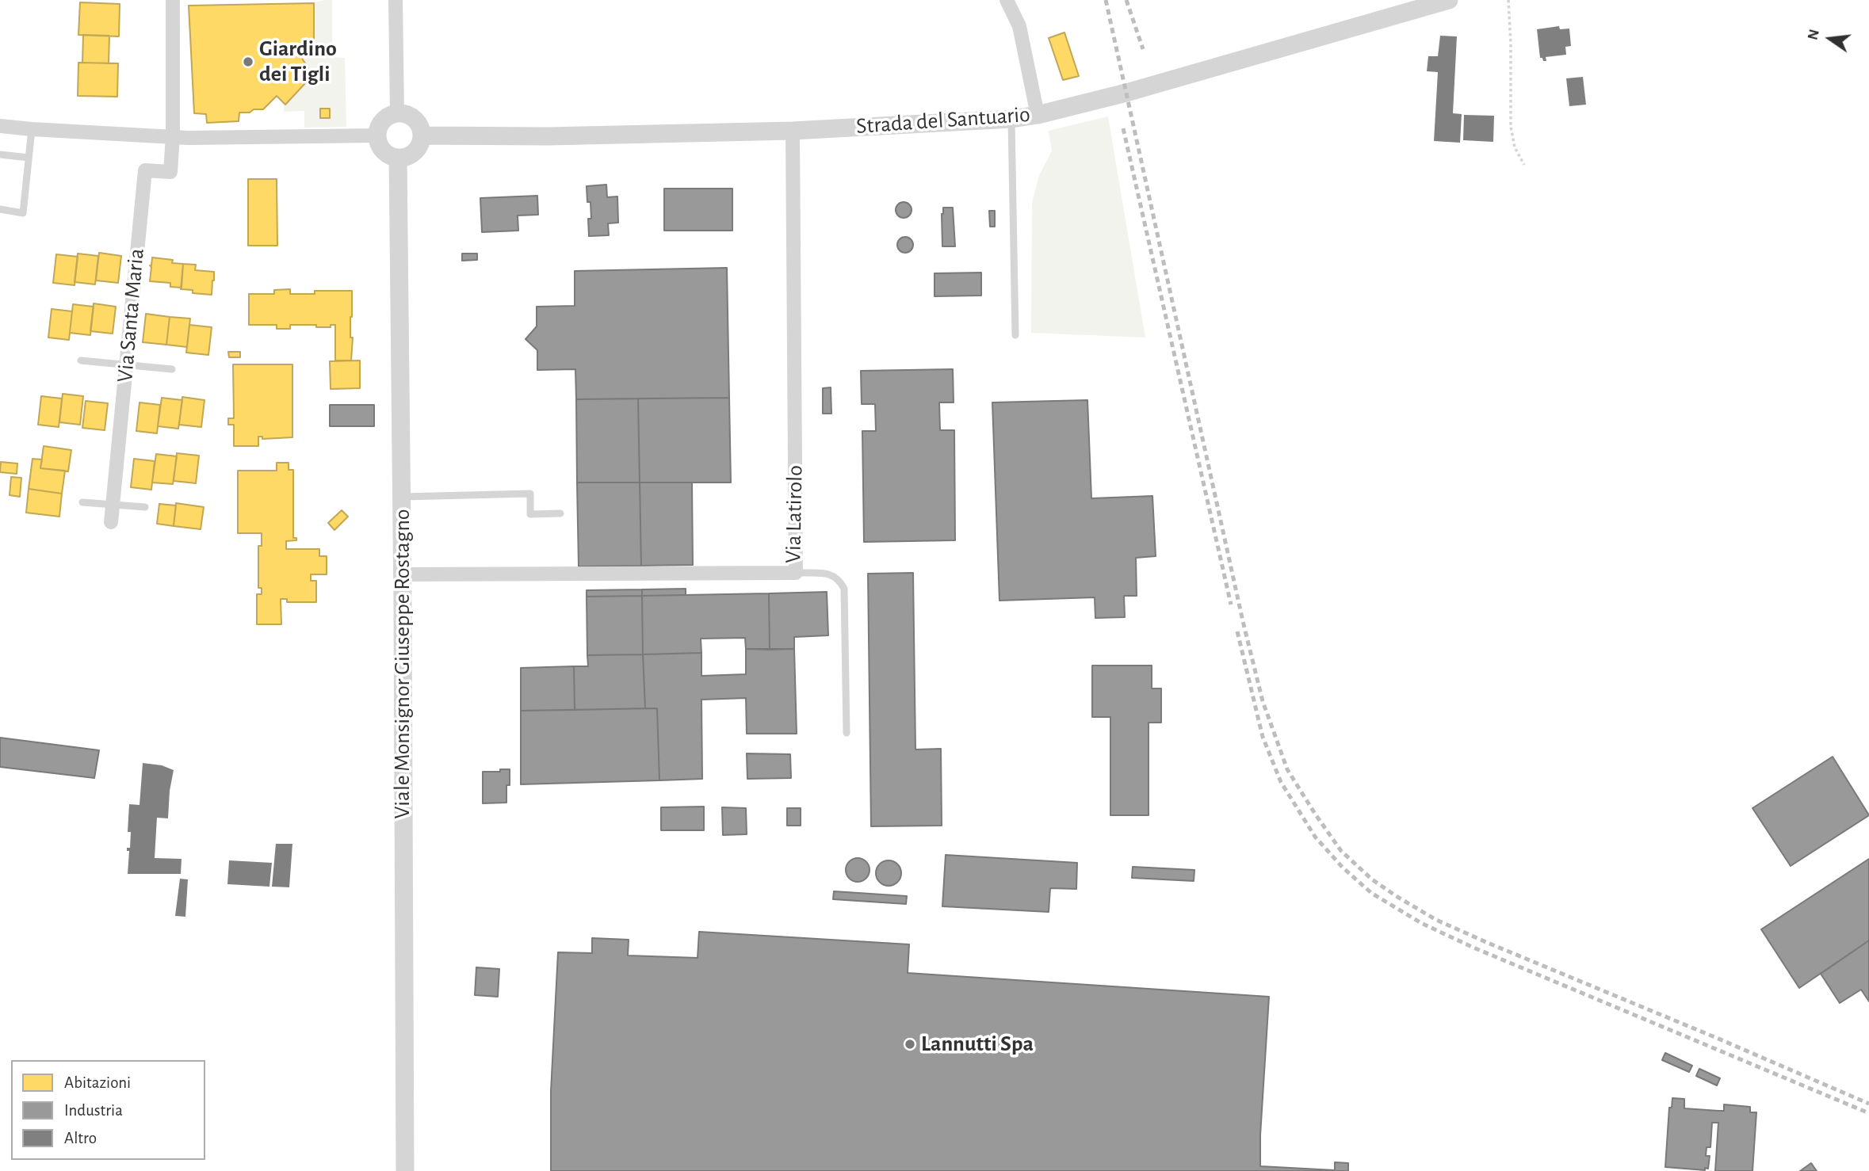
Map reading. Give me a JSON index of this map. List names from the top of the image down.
{
  "streets": {
    "street": [
      "Strada del Santuario",
      "Via Santa Maria",
      "Via Latirolo",
      "Viale Monsignor Giuseppe Rostagno"
    ]
  },
  "crossings": [
    ["Strada del Santuario", "Via Latirolo"],
    ["Strada del Santuario", "Viale Monsignor Giuseppe Rostagno"],
    ["Via Latirolo", "Viale Monsignor Giuseppe Rostagno"]
  ],
  "places": ["Giardino dei Tigli", "Lannutti Spa"],
  "legend": ["Abitazioni", "Industria", "Altro"],
  "north": "left"
}
